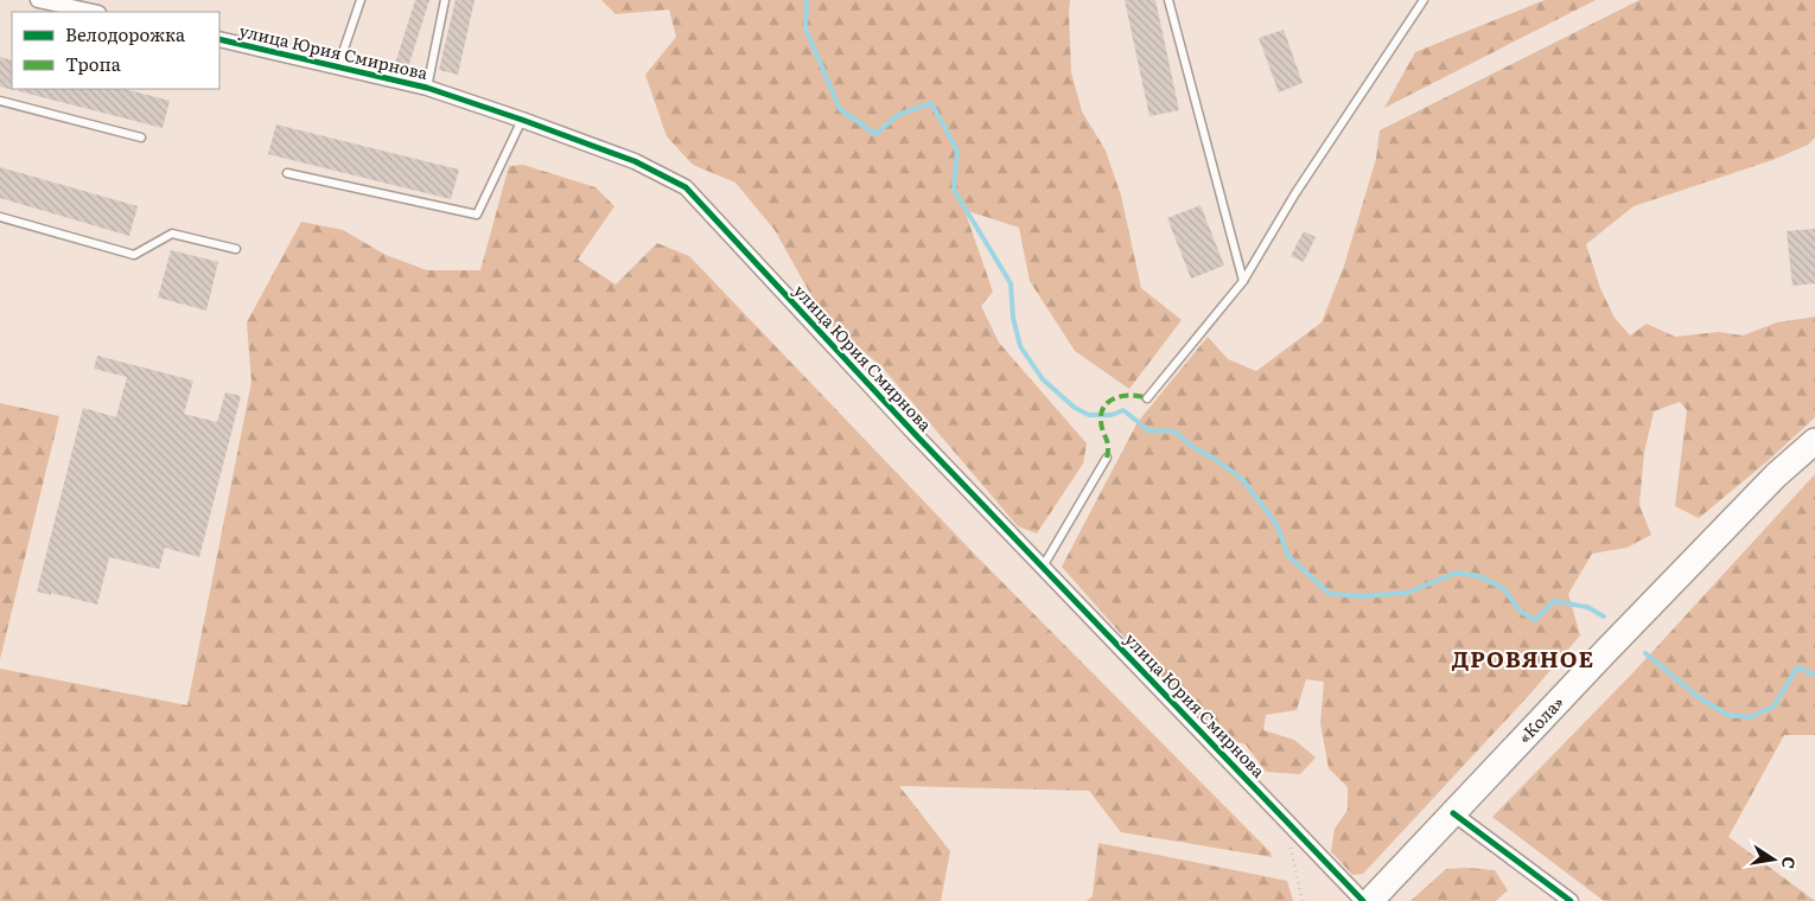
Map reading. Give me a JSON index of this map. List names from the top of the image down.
{
  "streets": {
    "highway": ["«Кола»"],
    "street": ["улица Юрия Смирнова"]
  },
  "districts": ["ДРОВЯНОЕ"],
  "legend": ["Велодорожка", "Тропа"],
  "north": "right"
}
